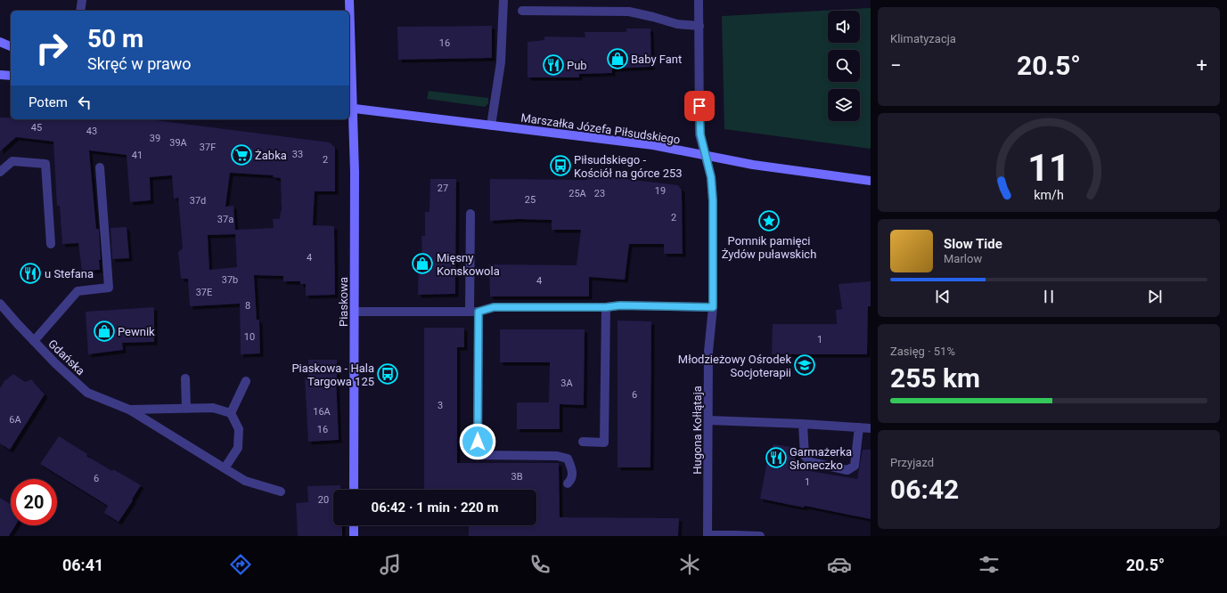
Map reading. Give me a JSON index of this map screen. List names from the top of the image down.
{
  "streets": {
    "main road": ["Marszałka Józefa Piłsudskiego", "Piaskowa"],
    "street": ["Gdańska", "Hugona Kołłątaja"]
  },
  "crossings": [
    ["Marszałka Józefa Piłsudskiego", "Piaskowa"],
    ["Marszałka Józefa Piłsudskiego", "Hugona Kołłątaja"]
  ],
  "places": {
    "shop": ["Baby Fant", "Mięsny Konskowola", "Pewnik"],
    "restaurant": ["Pub", "u Stefana", "Garmażerka Słoneczko"],
    "supermarket": ["Żabka"],
    "bus stop": ["Piłsudskiego - Kościół na górce 253", "Piaskowa - Hala Targowa 125"],
    "place": ["Pomnik pamięci Żydów puławskich"],
    "school or university": ["Młodzieżowy Ośrodek Socjoterapii"]
  },
  "house_numbers": [
    "16",
    "45",
    "43",
    "39",
    "39A",
    "37F",
    "33",
    "41",
    "2",
    "27",
    "19",
    "25A",
    "23",
    "25",
    "37d",
    "2",
    "37a",
    "4",
    "37b",
    "4",
    "37E",
    "8",
    "10",
    "1",
    "3A",
    "6",
    "3",
    "16A",
    "6A",
    "16",
    "3B",
    "6",
    "1",
    "20"
  ],
  "page": {
    "tile": [
      "Klimatyzacja",
      ["Zasięg · 51%", "255 km"],
      ["Przyjazd", "06:42"]
    ],
    "turn": ["50 m", "Skręć w prawo"],
    "heat": ["−", "20.5°", "+"],
    "then": "Potem",
    "song": ["Slow Tide", "Marlow"],
    "limit": "20",
    "trip": "06:42 · 1 min · 220 m",
    "tabs": ["06:41", "20.5°"],
    "gauge": ["11", "km/h"]
  }
}
